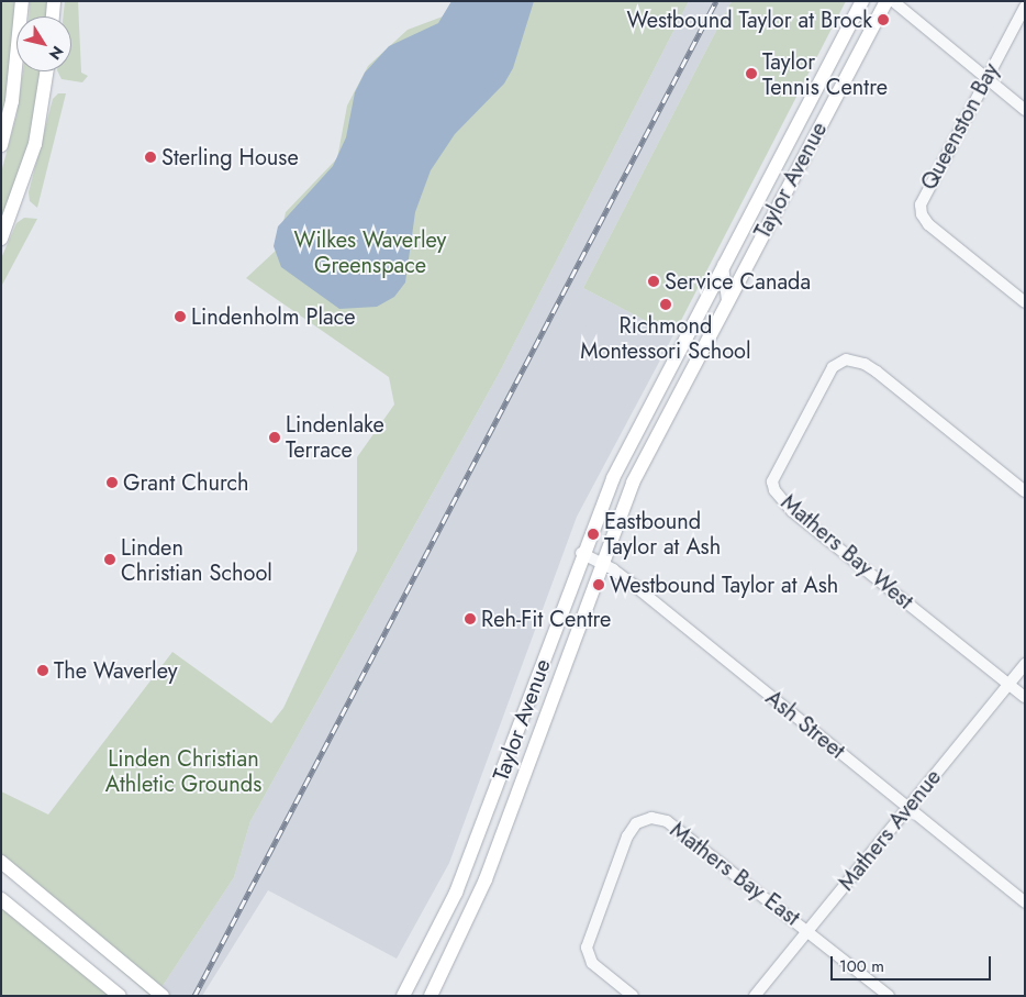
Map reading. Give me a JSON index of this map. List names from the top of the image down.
{
  "streets": {
    "main road": ["Taylor Avenue"],
    "street": [
      "Queenston Bay",
      "Mathers Bay West",
      "Ash Street",
      "Mathers Avenue",
      "Mathers Bay East"
    ]
  },
  "crossings": [
    ["Taylor Avenue", "Ash Street"],
    ["Mathers Bay West", "Mathers Avenue"],
    ["Ash Street", "Mathers Avenue"],
    ["Mathers Avenue", "Mathers Bay East"]
  ],
  "parks": ["Wilkes Waverley Greenspace", "Linden Christian Athletic Grounds"],
  "places": [
    "Westbound Taylor at Brock",
    "Taylor Tennis Centre",
    "Sterling House",
    "Service Canada",
    "Richmond Montessori School",
    "Lindenholm Place",
    "Lindenlake Terrace",
    "Grant Church",
    "Eastbound Taylor at Ash",
    "Linden Christian School",
    "Westbound Taylor at Ash",
    "Reh-Fit Centre",
    "The Waverley"
  ],
  "scale_bar": "100 m",
  "north": "bottom right"
}
